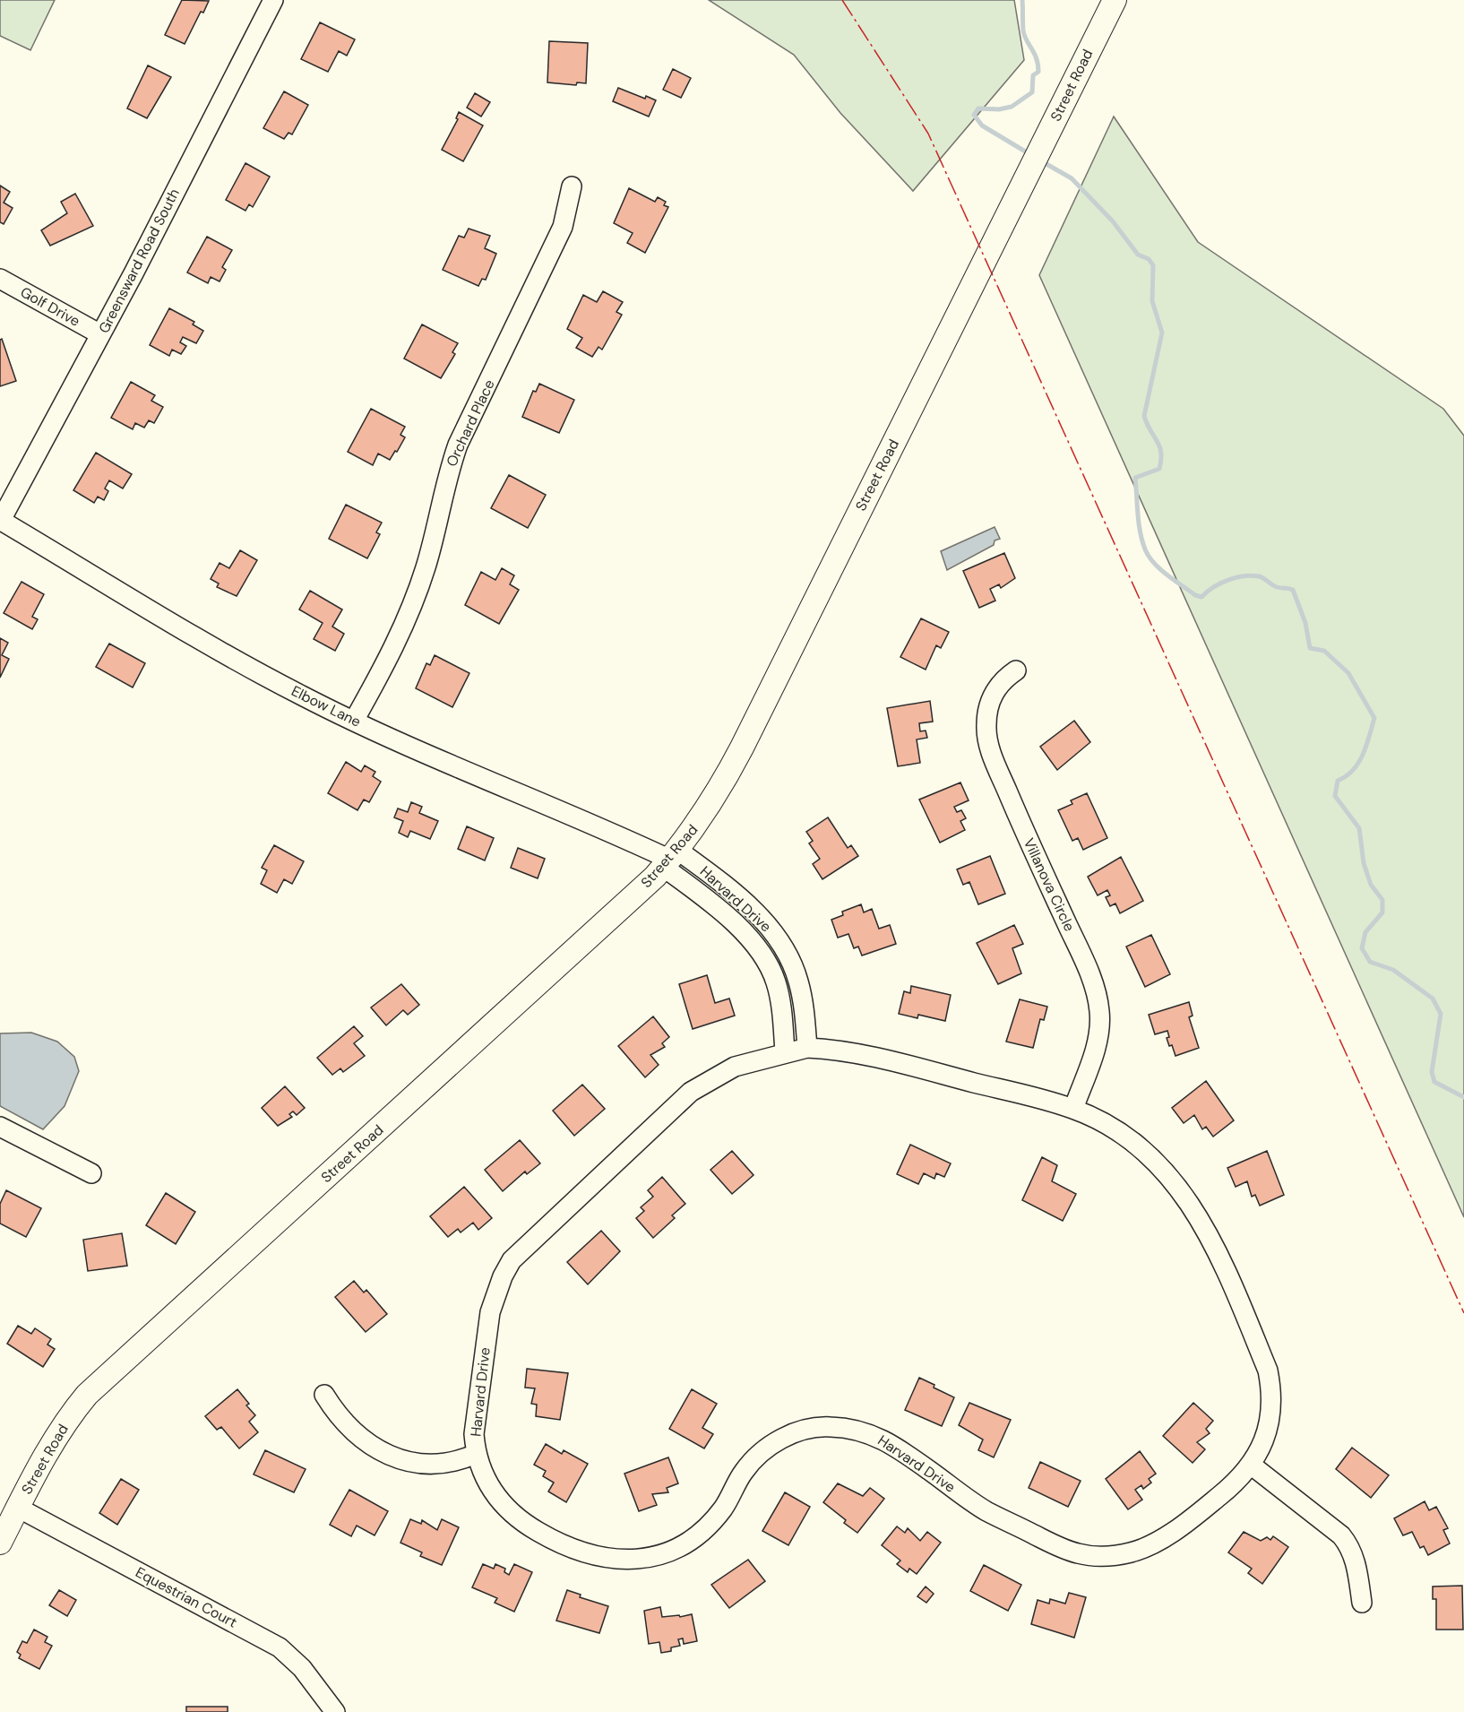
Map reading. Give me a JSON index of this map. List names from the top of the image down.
{
  "streets": {
    "main road": ["Street Road"],
    "street": [
      "Greensward Road South",
      "Golf Drive",
      "Orchard Place",
      "Elbow Lane",
      "Villanova Circle",
      "Harvard Drive",
      "Equestrian Court"
    ]
  },
  "crossings": [
    ["Street Road", "Elbow Lane"],
    ["Street Road", "Harvard Drive"],
    ["Street Road", "Equestrian Court"],
    ["Greensward Road South", "Golf Drive"],
    ["Greensward Road South", "Elbow Lane"],
    ["Orchard Place", "Elbow Lane"],
    ["Elbow Lane", "Harvard Drive"],
    ["Villanova Circle", "Harvard Drive"]
  ]
}
